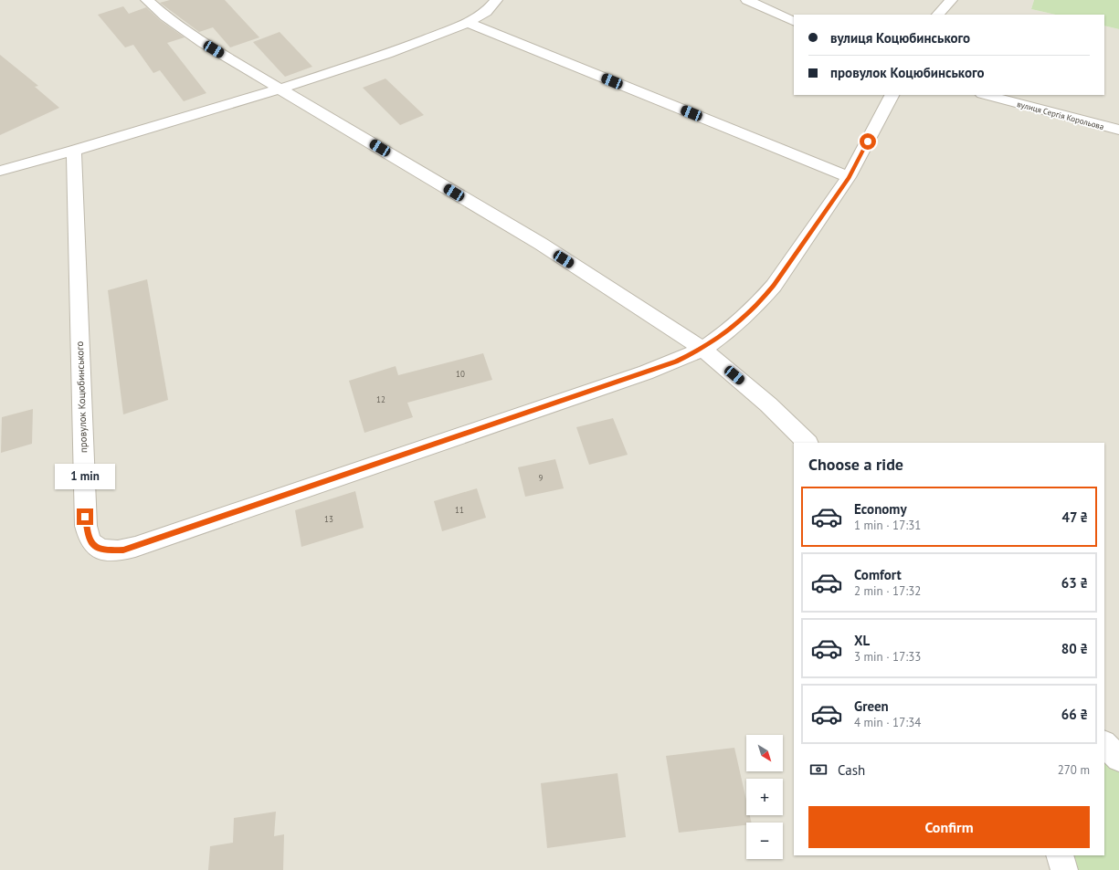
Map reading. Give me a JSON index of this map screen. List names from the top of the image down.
{
  "streets": {
    "street": ["вулиця Сергія Корольова", "провулок Коцюбинського"]
  },
  "house_numbers": [
    "10",
    "12",
    "9",
    "11",
    "13"
  ],
  "north": "bottom right",
  "page": {
    "banner": ["вулиця Коцюбинського", "провулок Коцюбинського"],
    "heading": "Choose a ride",
    "bubble": "1 min",
    "list": [
      {
        "name": "Economy",
        "note": "1 min · 17:31",
        "value": "47 ₴"
      },
      {
        "name": "Comfort",
        "note": "2 min · 17:32",
        "value": "63 ₴"
      },
      {
        "name": "XL",
        "note": "3 min · 17:33",
        "value": "80 ₴"
      },
      {
        "name": "Green",
        "note": "4 min · 17:34",
        "value": "66 ₴"
      }
    ],
    "map_buttons": ["+", "−"],
    "pay": ["Cash", "270 m"],
    "buttons": "Confirm"
  }
}
